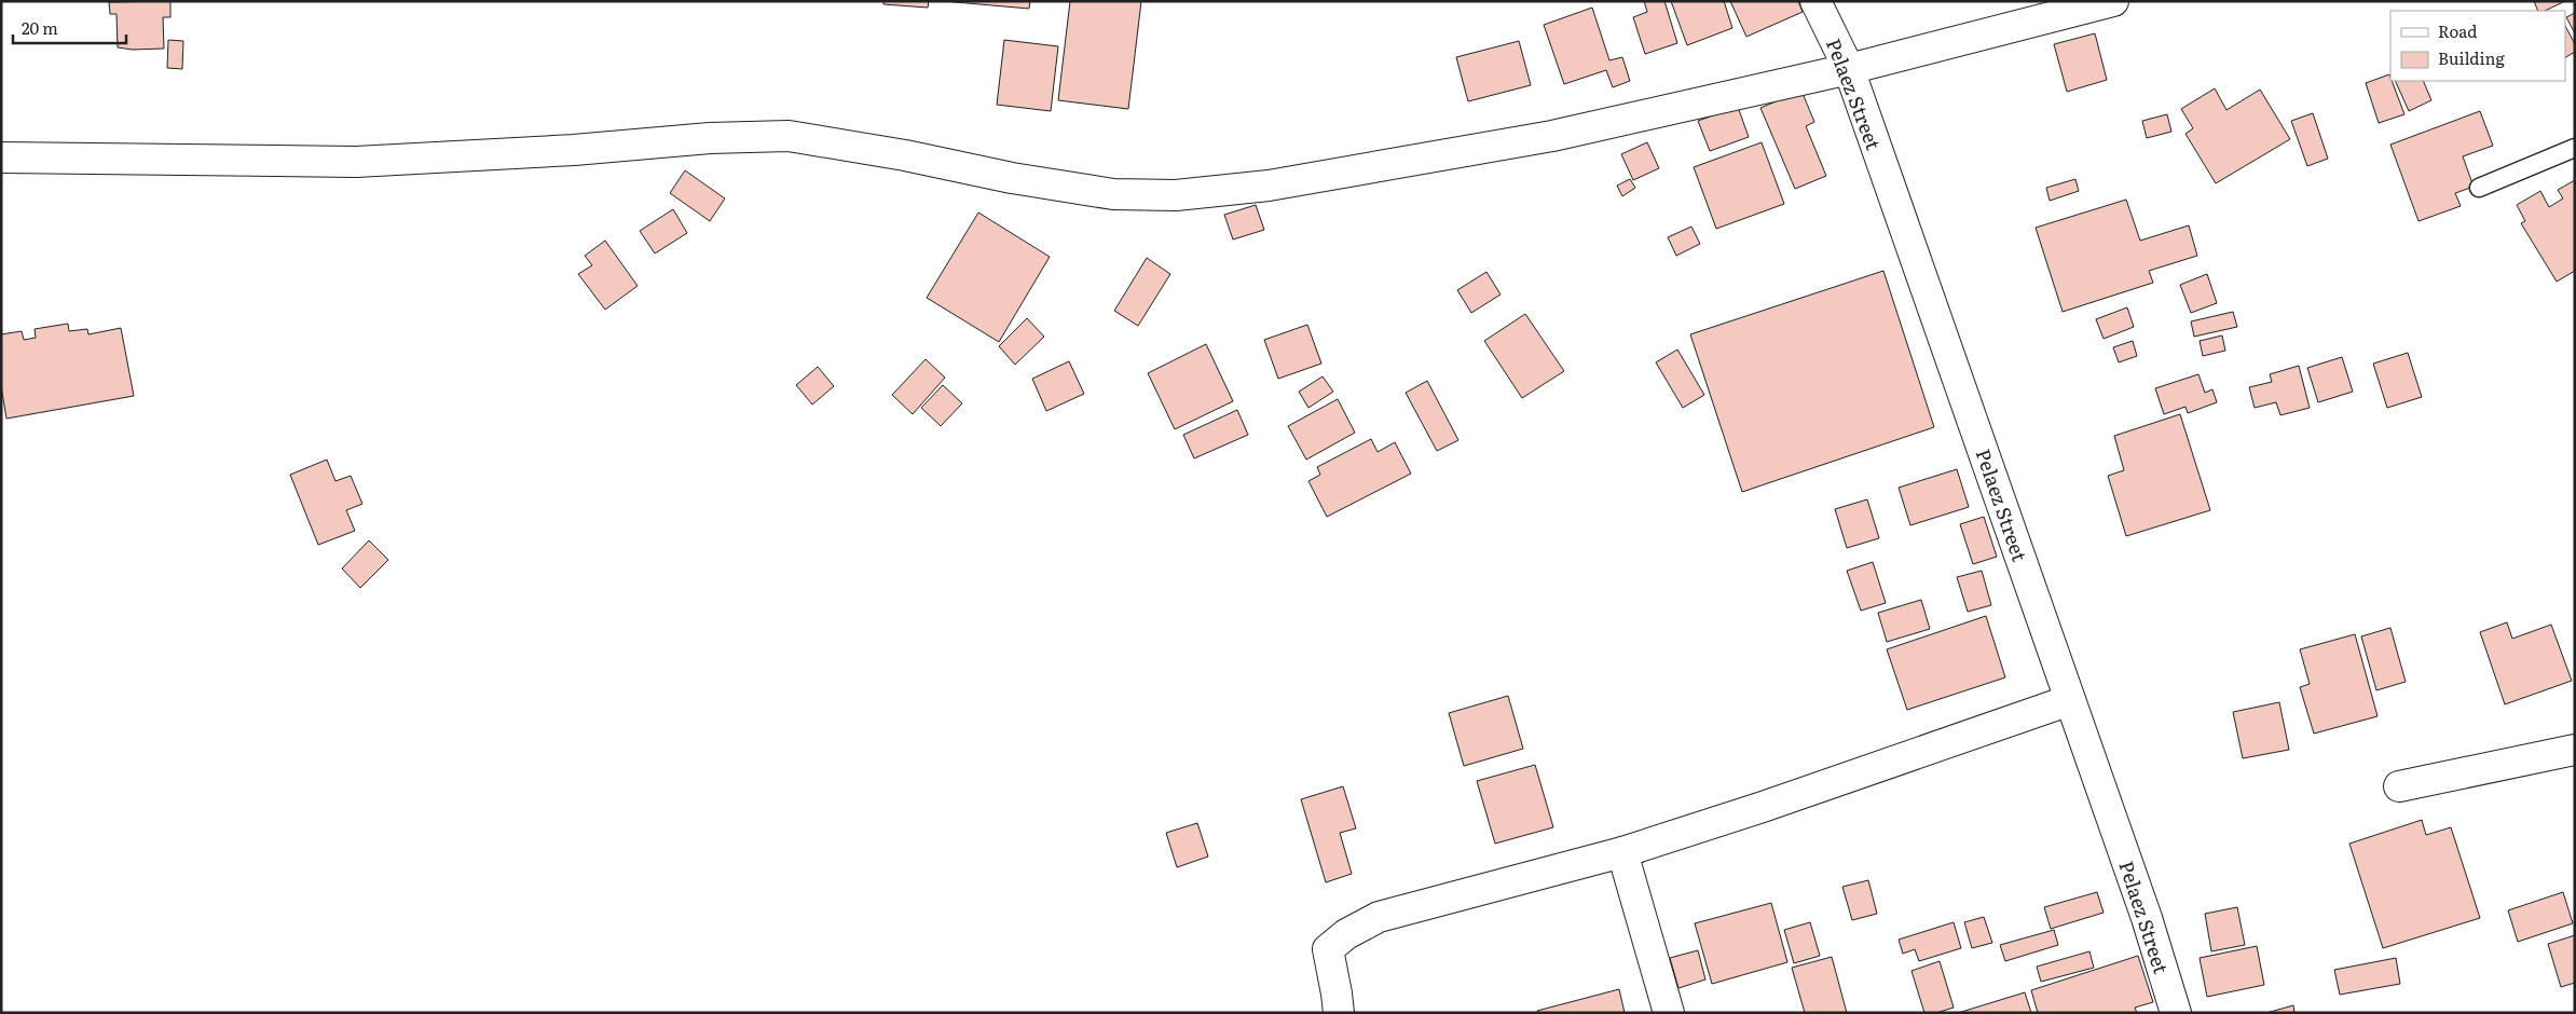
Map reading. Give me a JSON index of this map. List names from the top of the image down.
{
  "streets": {
    "street": ["Pelaez Street"]
  },
  "legend": ["Road", "Building"],
  "scale_bar": "20 m"
}
